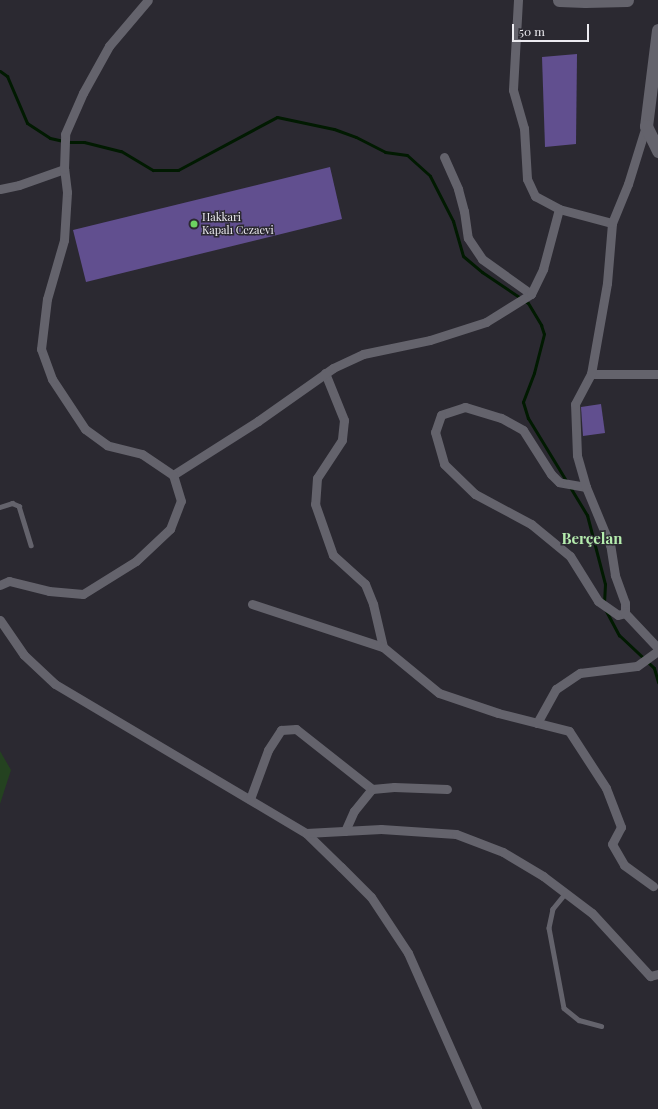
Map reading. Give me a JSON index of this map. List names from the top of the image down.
{
  "districts": ["Berçelan"],
  "places": ["Hakkari Kapalı Cezaevi"],
  "scale_bar": "50 m"
}
